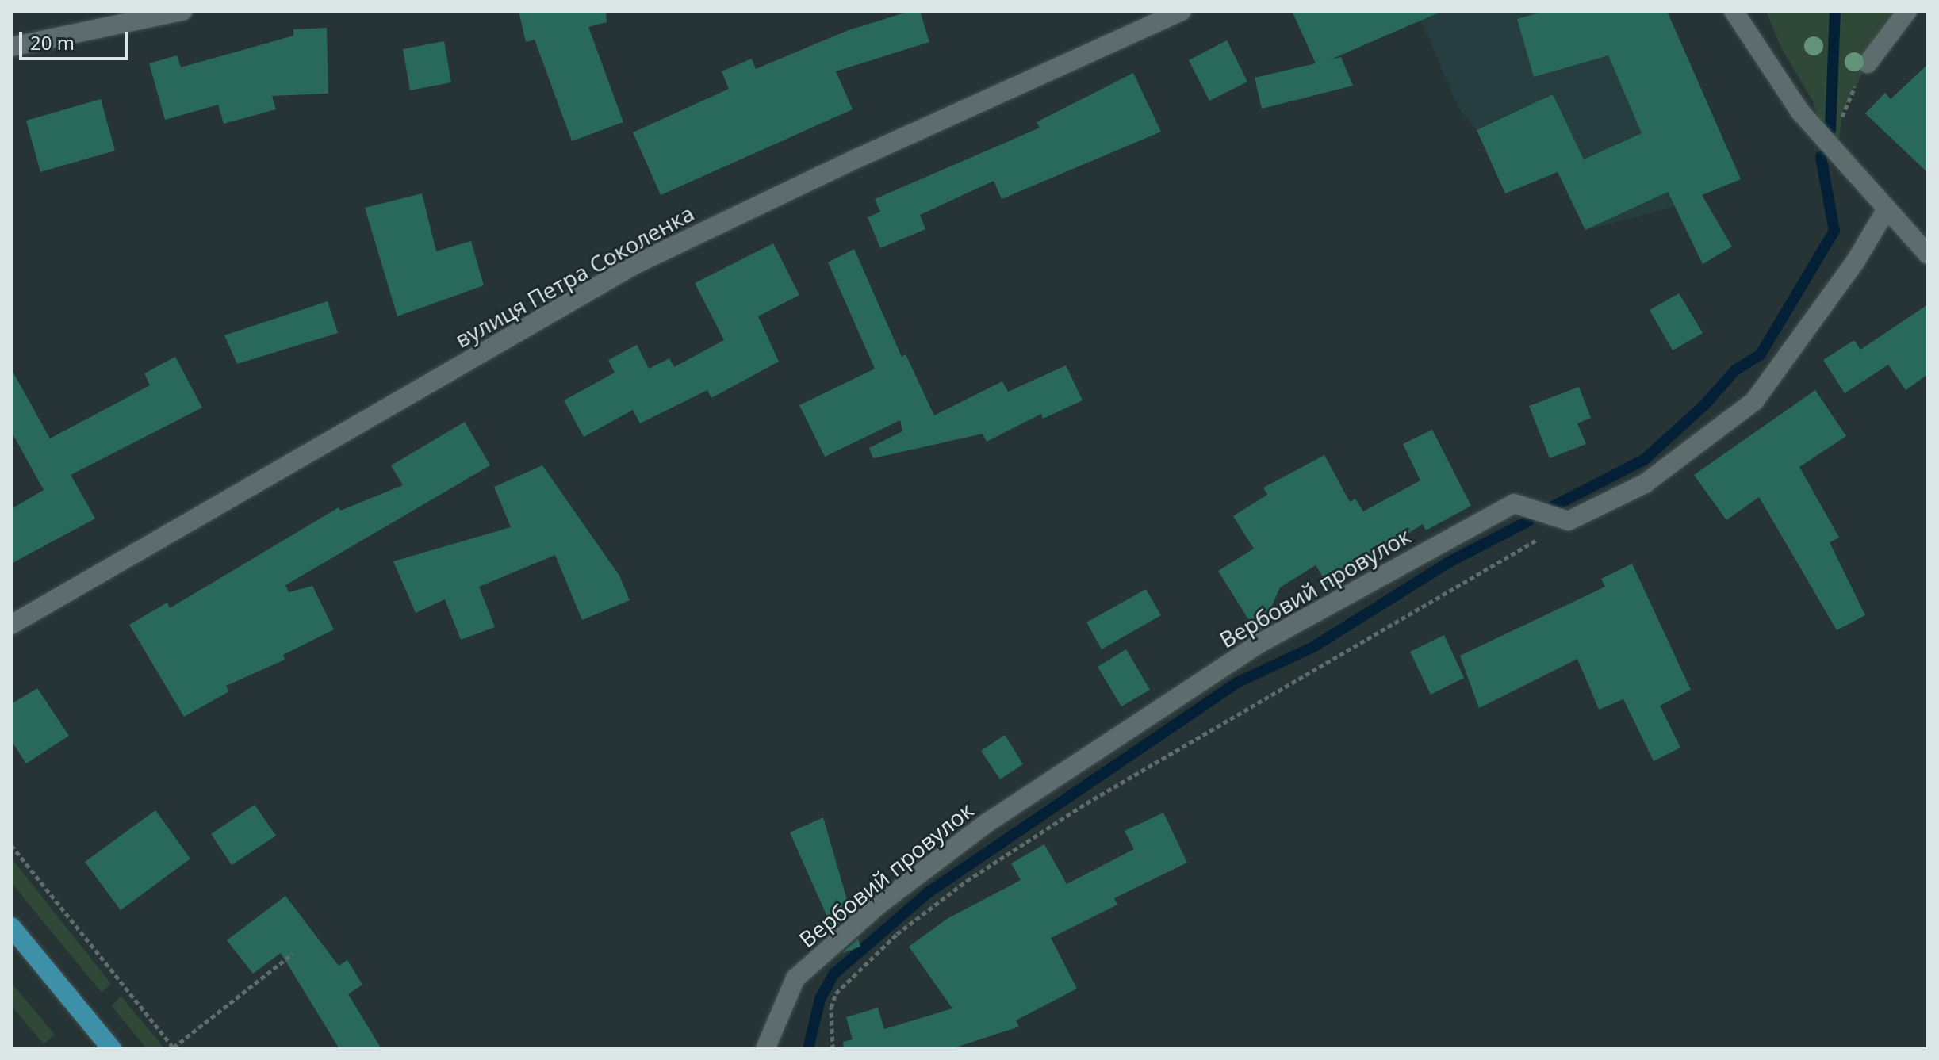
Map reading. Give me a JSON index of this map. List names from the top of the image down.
{
  "streets": {
    "street": ["вулиця Петра Соколенка", "Вербовий провулок"]
  },
  "scale_bar": "20 m"
}
